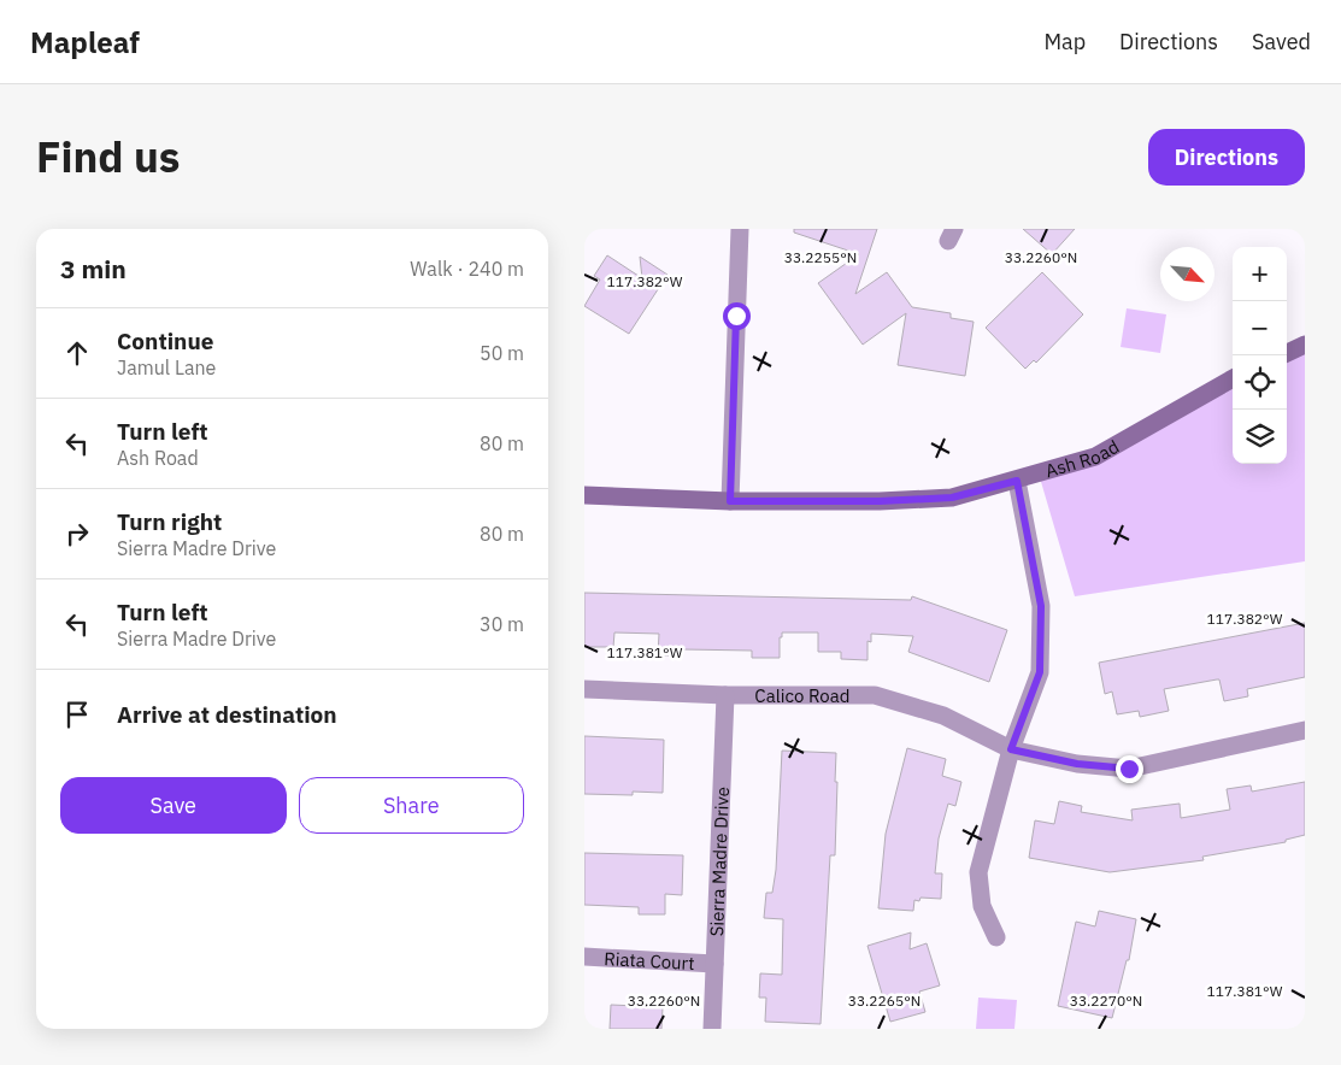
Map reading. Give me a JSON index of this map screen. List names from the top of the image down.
{
  "streets": {
    "main road": ["Ash Road"],
    "street": ["Calico Road", "Sierra Madre Drive", "Riata Court"]
  },
  "crossings": [
    ["Calico Road", "Sierra Madre Drive"],
    ["Sierra Madre Drive", "Riata Court"]
  ],
  "north": "bottom right",
  "page": {
    "header": "Mapleaf",
    "nav": ["Map", "Directions", "Saved"],
    "title": "Find us",
    "buttons": [
      "Directions",
      ["Save", "Share"]
    ],
    "heading": ["3 min", "Walk · 240 m"],
    "map_buttons": ["+", "−"],
    "list": [
      ["Continue", "Jamul Lane", "50 m"],
      ["Turn left", "Ash Road", "80 m"],
      ["Turn right", "Sierra Madre Drive", "80 m"],
      ["Turn left", "Sierra Madre Drive", "30 m"],
      "Arrive at destination"
    ]
  },
  "coordinates": [
    "33.2260°N",
    "33.2255°N",
    "117.382°W",
    "117.381°W",
    "33.2265°N",
    "33.2270°N"
  ]
}
